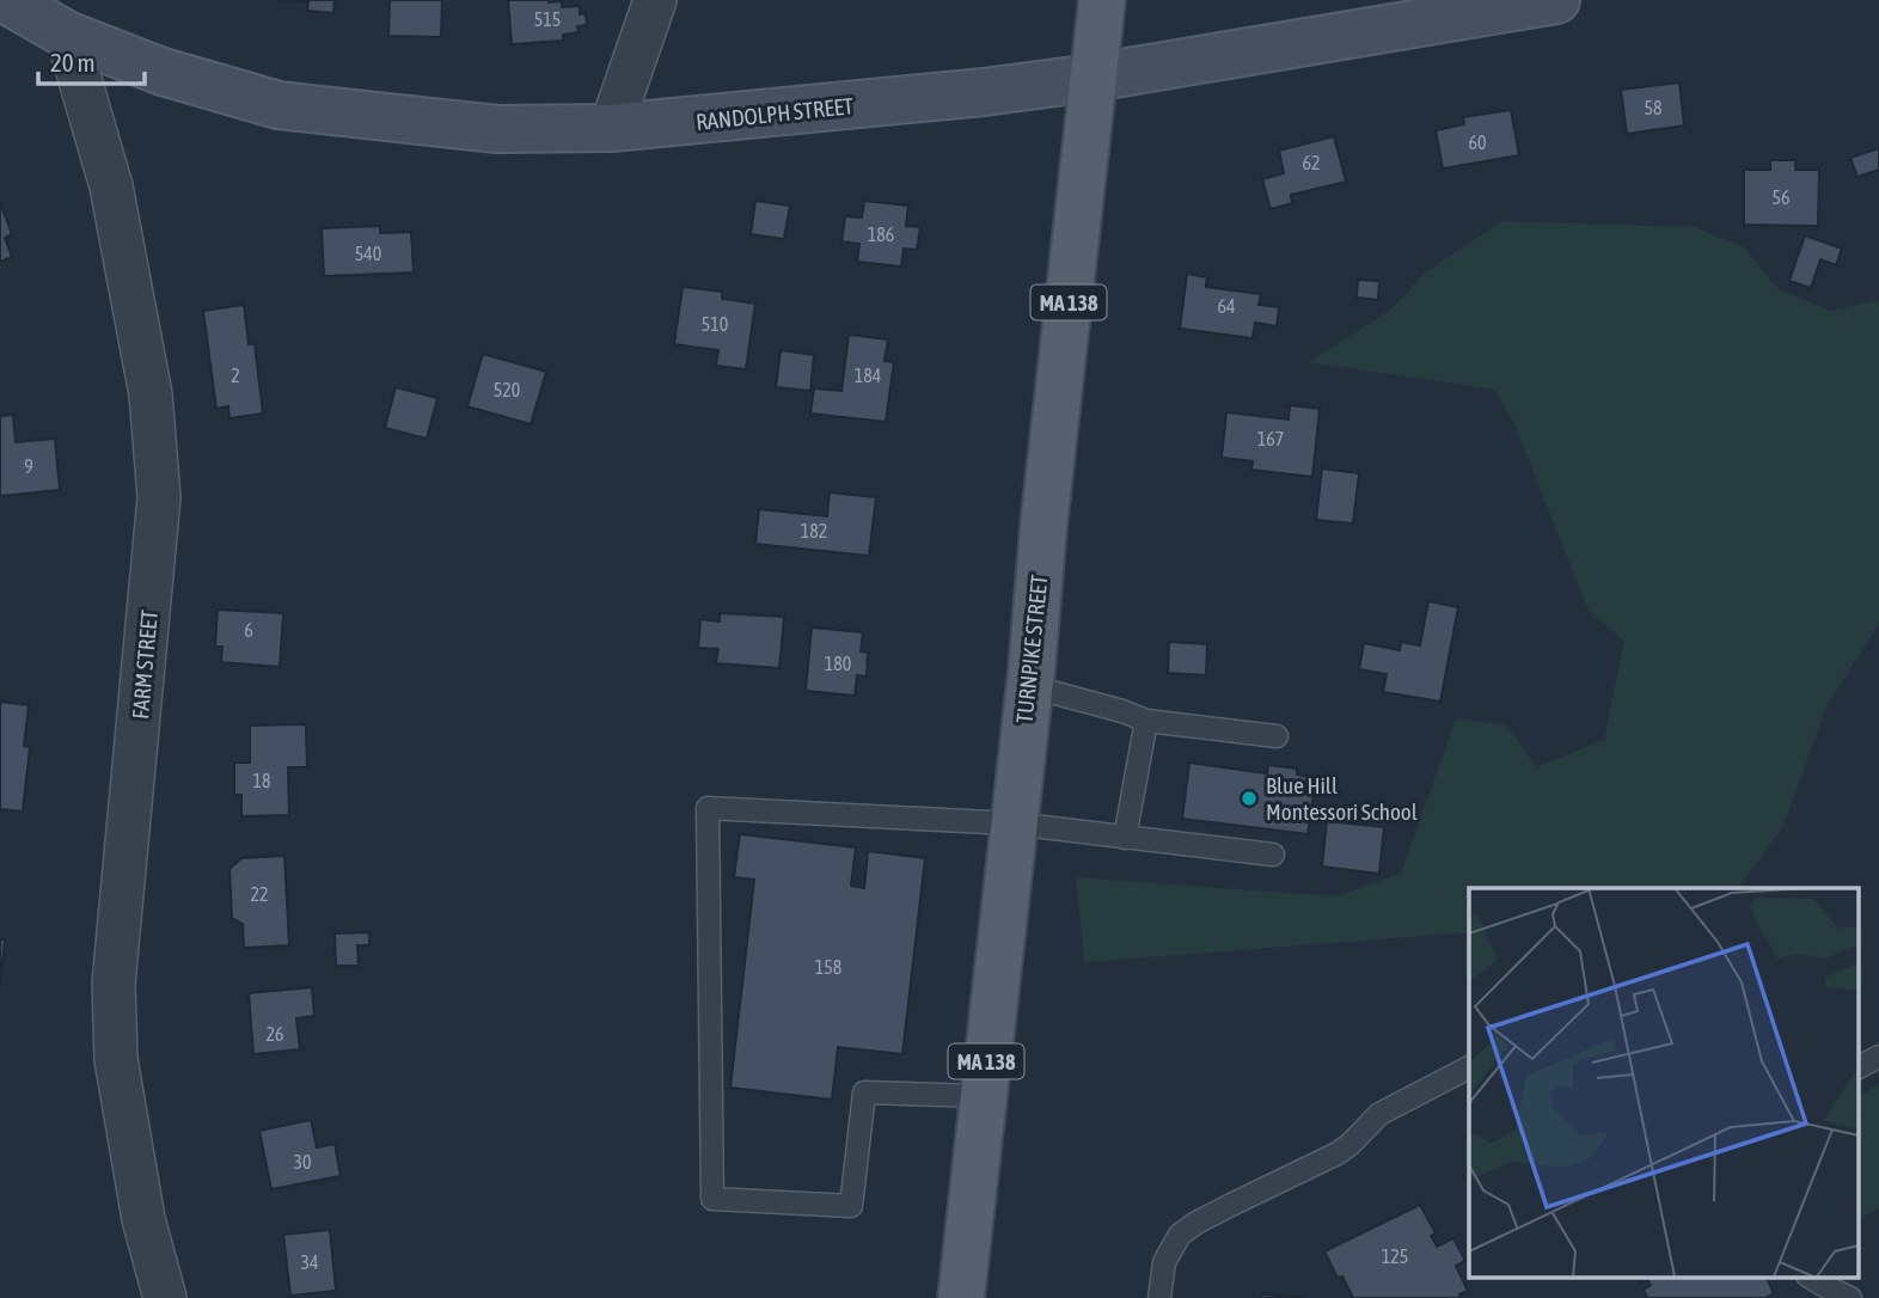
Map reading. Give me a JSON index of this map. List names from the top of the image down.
{
  "streets": {
    "main road": ["RANDOLPH STREET", "MA 138", "TURNPIKE STREET"],
    "street": ["FARM STREET"]
  },
  "crossings": [
    ["RANDOLPH STREET", "TURNPIKE STREET"],
    ["RANDOLPH STREET", "FARM STREET"]
  ],
  "places": ["Blue Hill Montessori School"],
  "house_numbers": [
    "515",
    "58",
    "60",
    "62",
    "56",
    "186",
    "540",
    "64",
    "510",
    "2",
    "184",
    "520",
    "167",
    "9",
    "182",
    "6",
    "180",
    "18",
    "22",
    "158",
    "26",
    "30",
    "125",
    "34"
  ],
  "scale_bar": "20 m"
}
